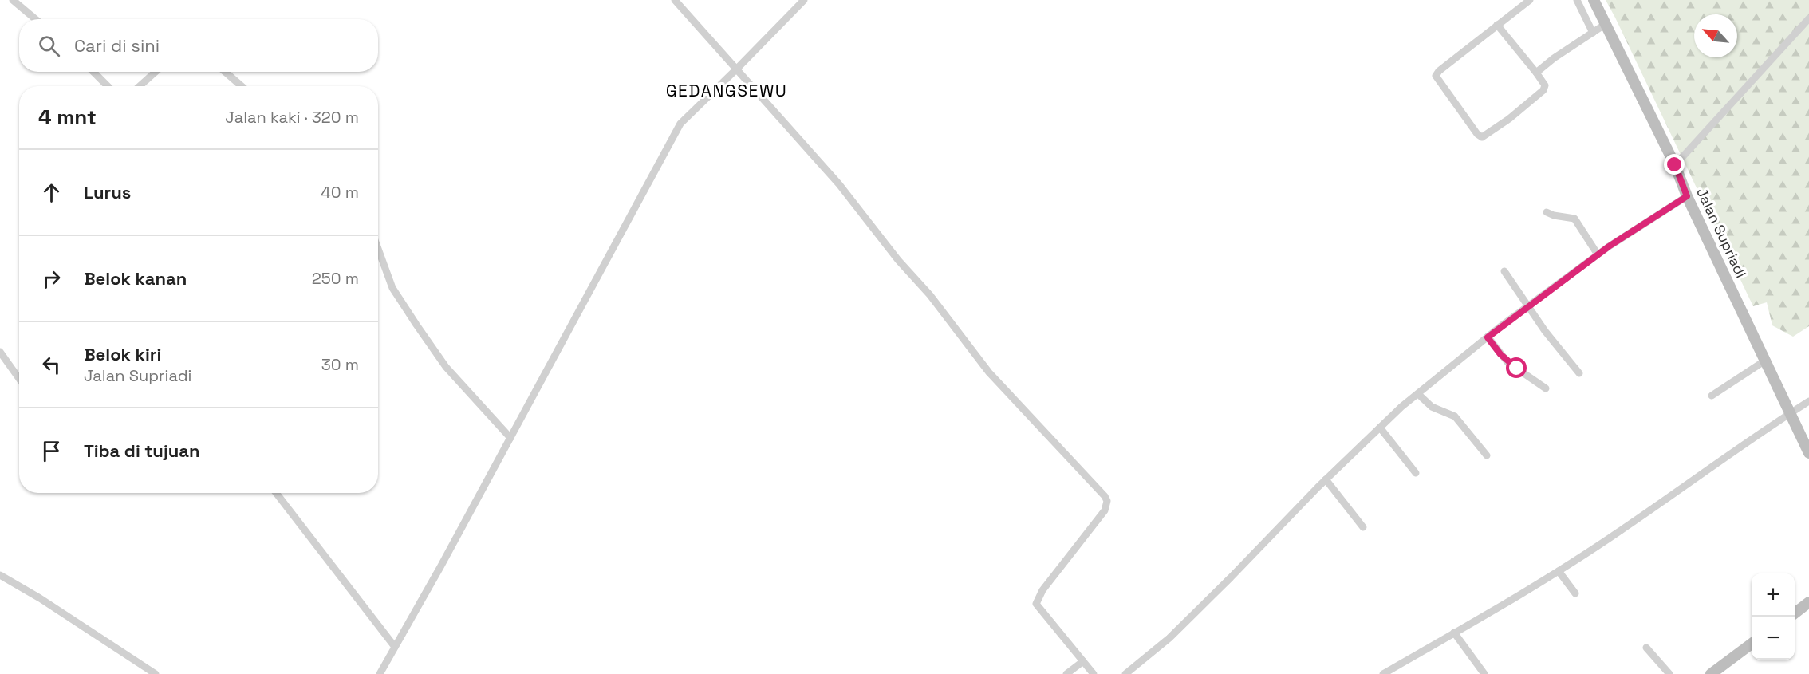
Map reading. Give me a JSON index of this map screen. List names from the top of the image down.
{
  "streets": {
    "main road": ["Jalan Supriadi"]
  },
  "districts": ["GEDANGSEWU"],
  "north": "top left",
  "page": {
    "search": "Cari di sini",
    "heading": ["4 mnt", "Jalan kaki · 320 m"],
    "list": [
      ["Lurus", "40 m"],
      ["Belok kanan", "250 m"],
      ["Belok kiri", "Jalan Supriadi", "30 m"],
      "Tiba di tujuan"
    ],
    "map_buttons": ["+", "−"]
  }
}
